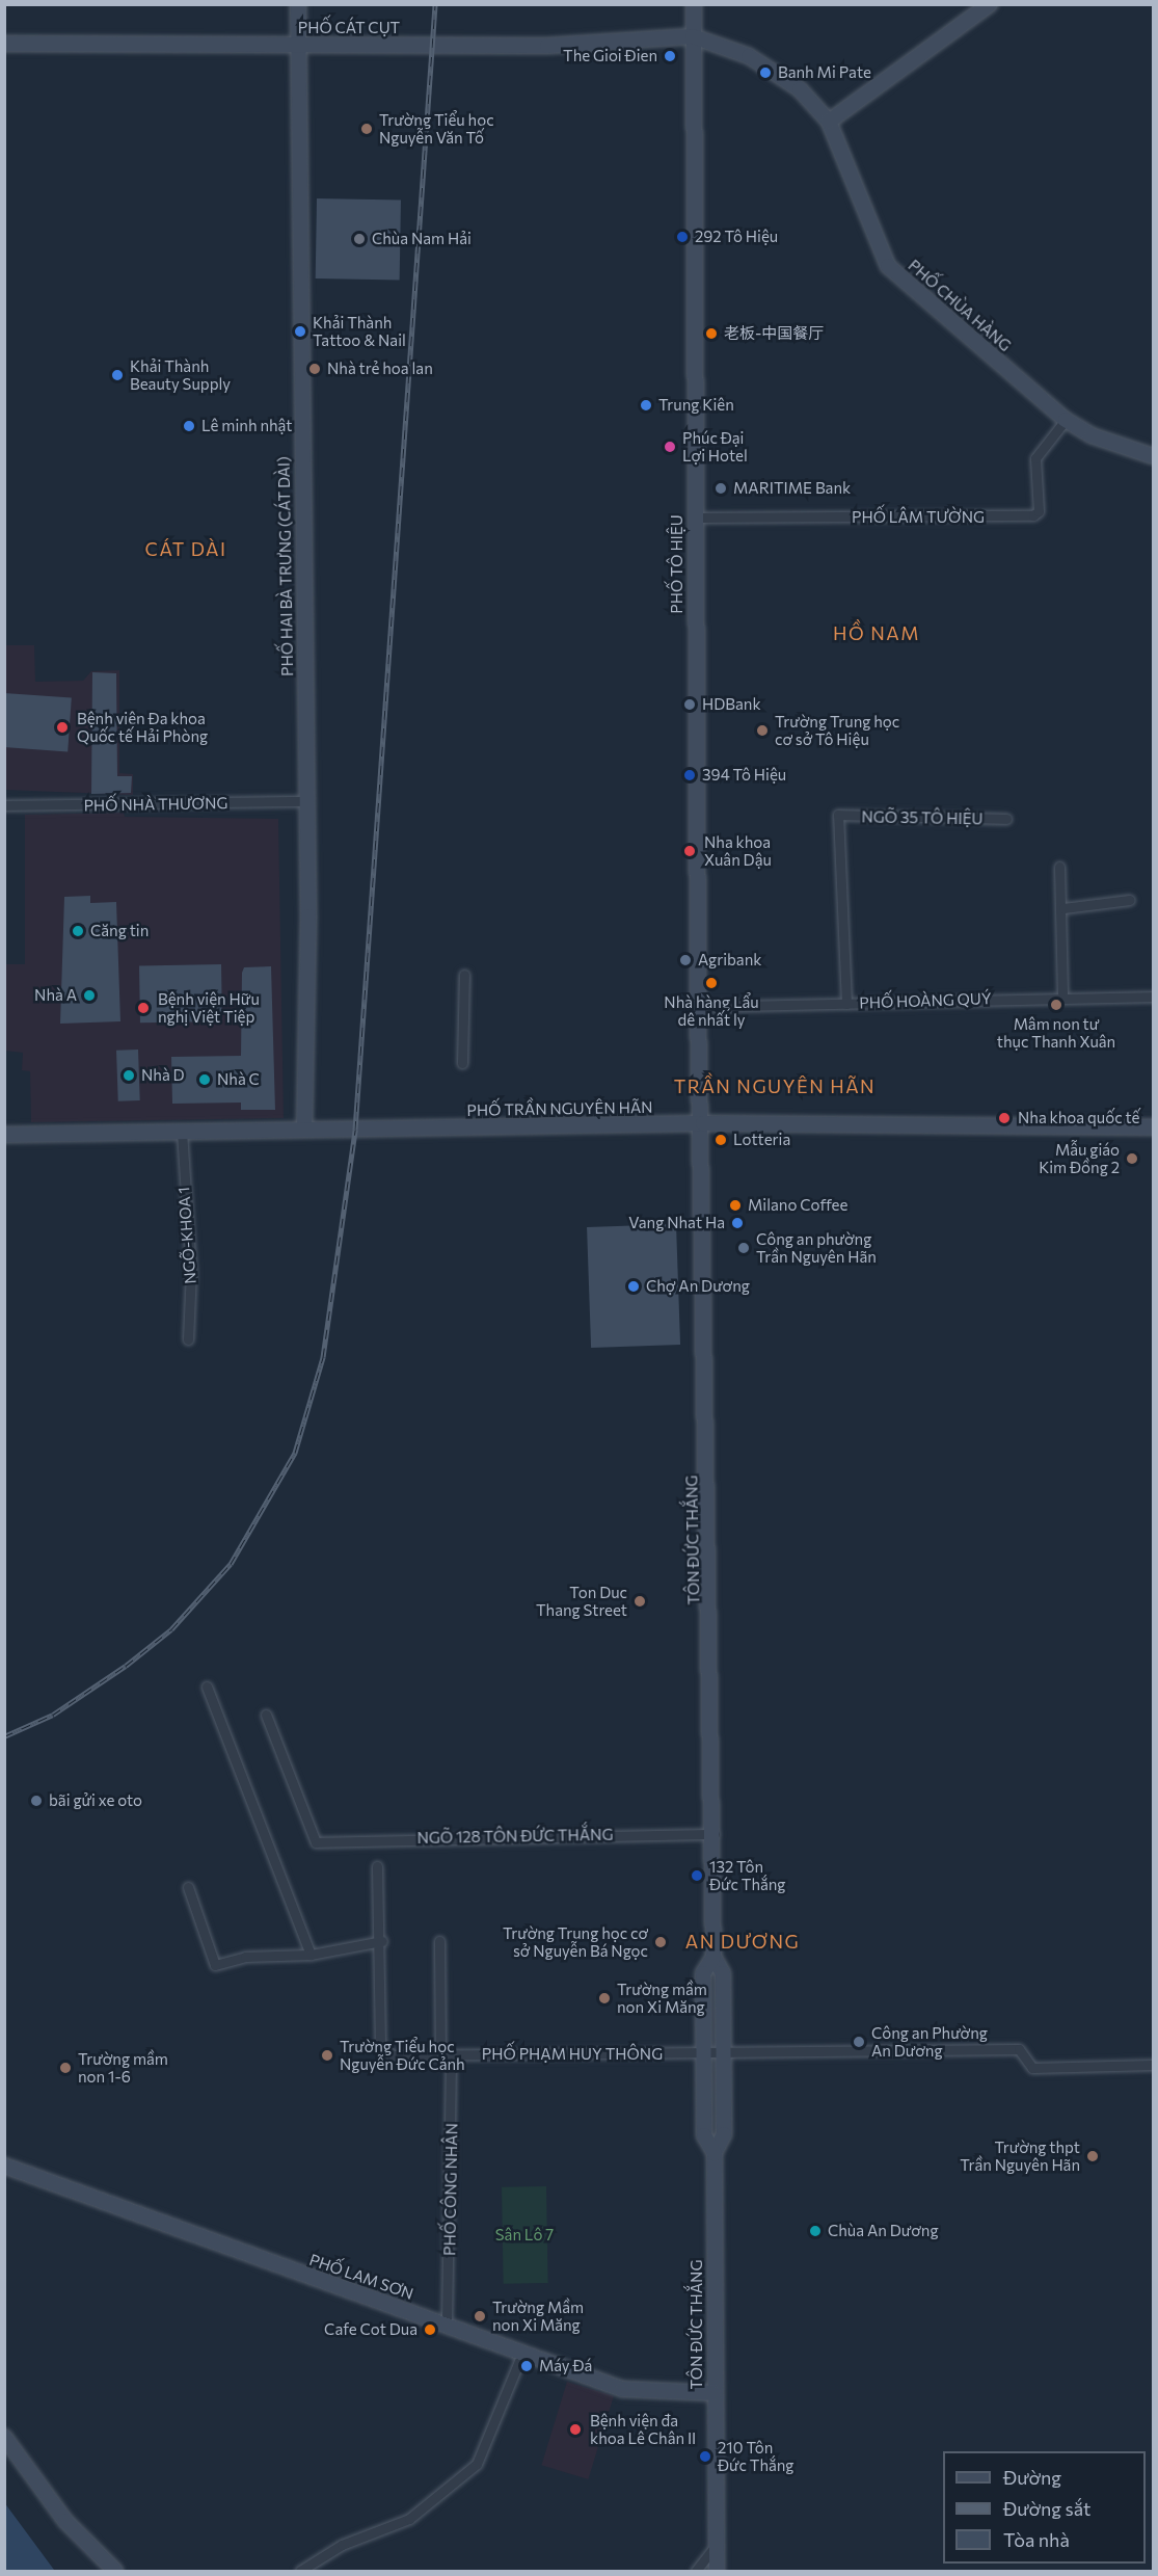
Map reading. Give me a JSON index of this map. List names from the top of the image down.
{
  "streets": {
    "main road": [
      "PHỐ CÁT CỤT",
      "PHỐ CHÙA HÀNG",
      "PHỐ TÔ HIỆU",
      "PHỐ HAI BÀ TRƯNG (CÁT DÀI)",
      "PHỐ TRẦN NGUYÊN HÃN",
      "TÔN ĐỨC THẮNG",
      "PHỐ LAM SƠN"
    ],
    "street": [
      "PHỐ LÂM TƯỜNG",
      "PHỐ NHÀ THƯƠNG",
      "NGÕ 35 TÔ HIỆU",
      "PHỐ HOÀNG QUÝ",
      "NGÕ-KHOA 1",
      "NGÕ 128 TÔN ĐỨC THẮNG",
      "PHỐ PHẠM HUY THÔNG",
      "PHỐ CÔNG NHÂN"
    ]
  },
  "crossings": [
    ["PHỐ CÁT CỤT", "PHỐ CHÙA HÀNG"],
    ["PHỐ CÁT CỤT", "PHỐ TÔ HIỆU"],
    ["PHỐ CÁT CỤT", "PHỐ HAI BÀ TRƯNG (CÁT DÀI)"],
    ["PHỐ CHÙA HÀNG", "PHỐ LÂM TƯỜNG"],
    ["PHỐ CHÙA HÀNG", "PHỐ TÔ HIỆU"],
    ["PHỐ LÂM TƯỜNG", "PHỐ TÔ HIỆU"],
    ["PHỐ TÔ HIỆU", "PHỐ HOÀNG QUÝ"],
    ["PHỐ TÔ HIỆU", "PHỐ TRẦN NGUYÊN HÃN"],
    ["PHỐ TÔ HIỆU", "TÔN ĐỨC THẮNG"],
    ["PHỐ HAI BÀ TRƯNG (CÁT DÀI)", "PHỐ NHÀ THƯƠNG"],
    ["PHỐ HAI BÀ TRƯNG (CÁT DÀI)", "PHỐ TRẦN NGUYÊN HÃN"],
    ["NGÕ 35 TÔ HIỆU", "PHỐ HOÀNG QUÝ"],
    ["PHỐ TRẦN NGUYÊN HÃN", "NGÕ-KHOA 1"],
    ["PHỐ TRẦN NGUYÊN HÃN", "TÔN ĐỨC THẮNG"],
    ["TÔN ĐỨC THẮNG", "NGÕ 128 TÔN ĐỨC THẮNG"],
    ["TÔN ĐỨC THẮNG", "PHỐ PHẠM HUY THÔNG"],
    ["TÔN ĐỨC THẮNG", "PHỐ LAM SƠN"],
    ["PHỐ PHẠM HUY THÔNG", "PHỐ CÔNG NHÂN"],
    ["PHỐ CÔNG NHÂN", "PHỐ LAM SƠN"]
  ],
  "districts": [
    "CÁT DÀI",
    "HỒ NAM",
    "TRẦN NGUYÊN HÃN",
    "AN DƯƠNG"
  ],
  "parks": ["Sân Lô 7"],
  "places": [
    "The Gioi Đien",
    "Banh Mi Pate",
    "Trường Tiểu học Nguyễn Văn Tố",
    "292 Tô Hiệu",
    "Chùa Nam Hải",
    "Khải Thành Tattoo & Nail",
    "老板-中国餐厅",
    "Nhà trẻ hoa lan",
    "Khải Thành Beauty Supply",
    "Trung Kiên",
    "Lê minh nhật",
    "Phúc Đại Lợi Hotel",
    "MARITIME Bank",
    "HDBank",
    "Bệnh viện Đa khoa Quốc tế Hải Phòng",
    "Trường Trung học cơ sở Tô Hiệu",
    "394 Tô Hiệu",
    "Nha khoa Xuân Dậu",
    "Căng tin",
    "Agribank",
    "Nhà hàng Lẩu dê nhất ly",
    "Nhà A",
    "Mâm non tư thục Thanh Xuân",
    "Bệnh viện Hữu nghị Việt Tiệp",
    "Nhà D",
    "Nhà C",
    "Nha khoa quốc tế",
    "Lotteria",
    "Mẫu giáo Kim Đồng 2",
    "Milano Coffee",
    "Vang Nhat Ha",
    "Công an phường Trần Nguyên Hãn",
    "Chợ An Dương",
    "Ton Duc Thang Street",
    "bãi gửi xe oto",
    "132 Tôn Đức Thắng",
    "Trường Trung học cơ sở Nguyễn Bá Ngọc",
    "Trường mầm non Xi Măng",
    "Công an Phường An Dương",
    "Trường Tiểu học Nguyễn Đức Cảnh",
    "Trường mầm non 1-6",
    "Trường thpt Trần Nguyên Hãn",
    "Chùa An Dương",
    "Trường Mầm non Xi Măng",
    "Cafe Cot Dua",
    "Máy Đá",
    "Bệnh viện đa khoa Lê Chân II",
    "210 Tôn Đức Thắng"
  ],
  "legend": ["Đường", "Đường sắt", "Tòa nhà"]
}
